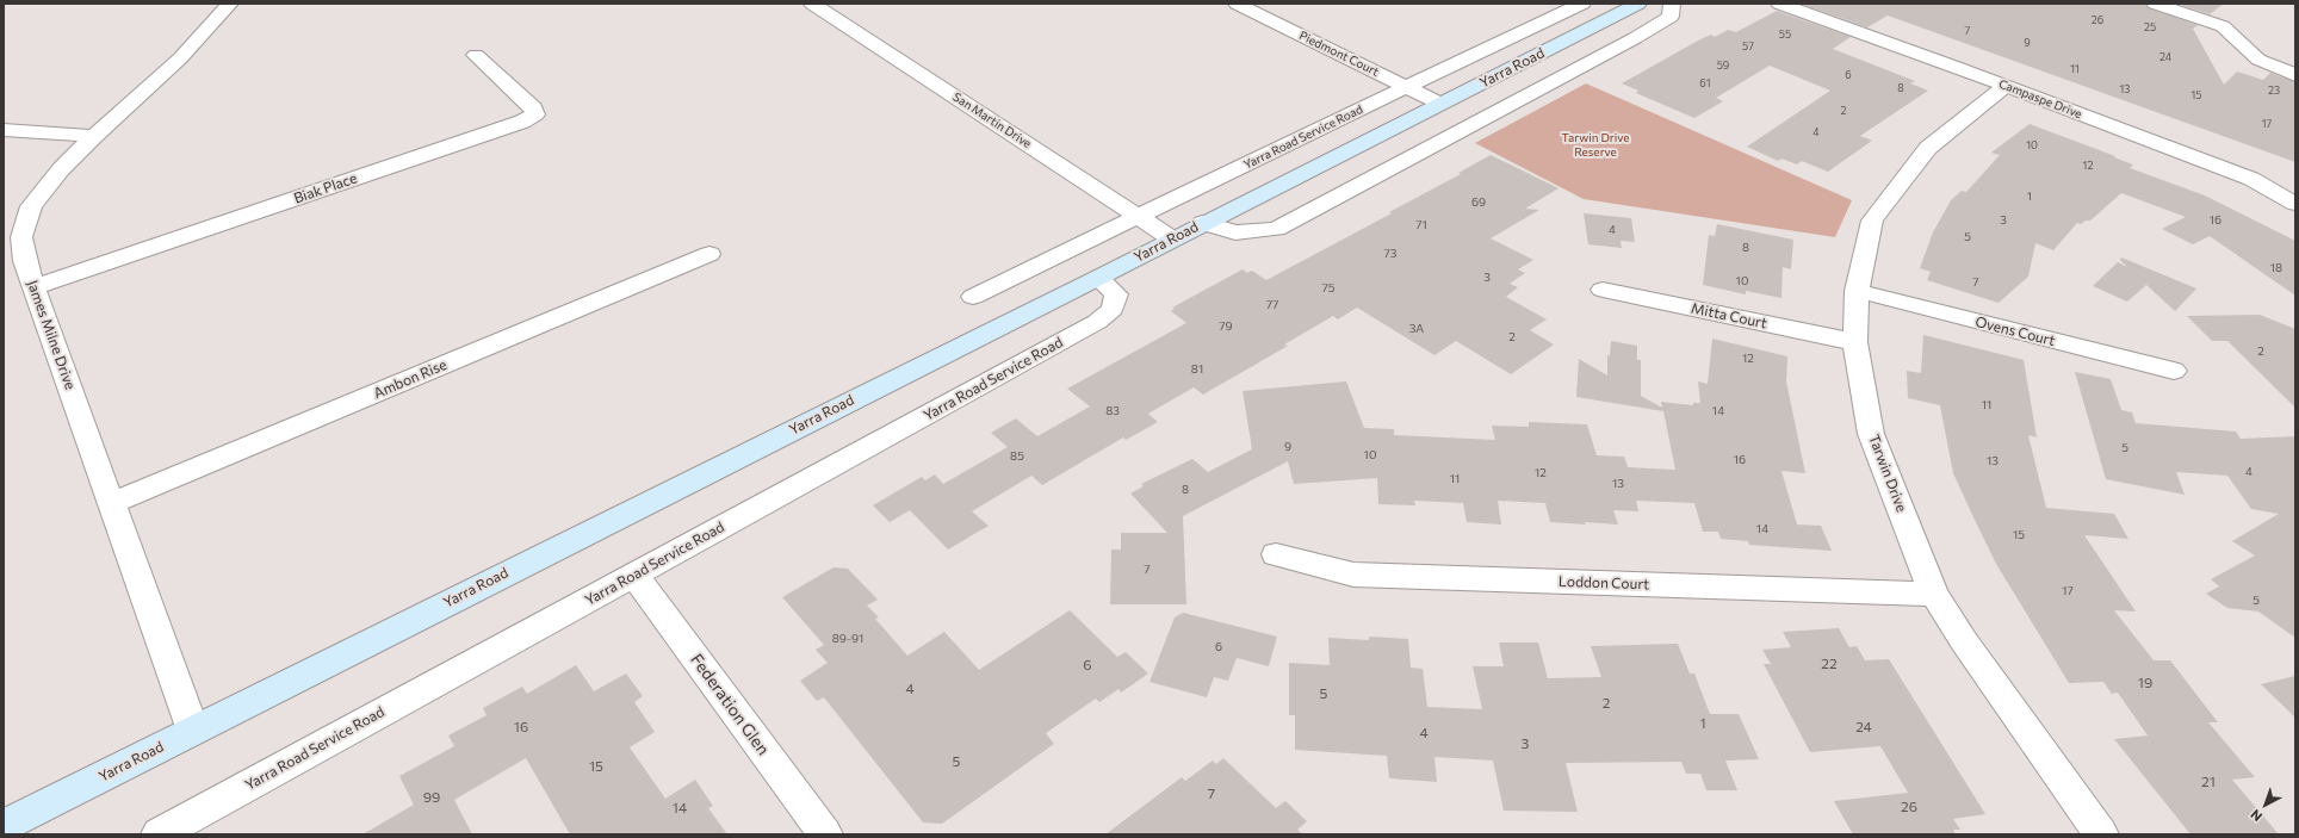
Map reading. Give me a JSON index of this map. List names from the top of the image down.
{
  "streets": {
    "main road": ["Yarra Road"],
    "street": [
      "Piedmont Court",
      "Campaspe Drive",
      "San Martin Drive",
      "Yarra Road Service Road",
      "Biak Place",
      "Mitta Court",
      "Ovens Court",
      "James Milne Drive",
      "Ambon Rise",
      "Tarwin Drive",
      "Loddon Court",
      "Federation Glen"
    ]
  },
  "crossings": [
    ["Piedmont Court", "Yarra Road"],
    ["Piedmont Court", "Yarra Road Service Road"],
    ["Yarra Road", "San Martin Drive"],
    ["Yarra Road", "Yarra Road Service Road"],
    ["Yarra Road", "James Milne Drive"],
    ["Campaspe Drive", "Tarwin Drive"],
    ["San Martin Drive", "Yarra Road Service Road"],
    ["Yarra Road Service Road", "Federation Glen"],
    ["Biak Place", "James Milne Drive"],
    ["Mitta Court", "Tarwin Drive"],
    ["Ovens Court", "Tarwin Drive"],
    ["James Milne Drive", "Ambon Rise"],
    ["Tarwin Drive", "Loddon Court"]
  ],
  "parks": ["Tarwin Drive Reserve"],
  "house_numbers": [
    "26",
    "25",
    "7",
    "55",
    "9",
    "57",
    "24",
    "59",
    "11",
    "6",
    "61",
    "8",
    "13",
    "23",
    "15",
    "2",
    "17",
    "4",
    "10",
    "12",
    "1",
    "69",
    "3",
    "16",
    "71",
    "4",
    "5",
    "8",
    "73",
    "18",
    "3",
    "10",
    "7",
    "75",
    "77",
    "79",
    "3A",
    "2",
    "2",
    "12",
    "81",
    "11",
    "83",
    "14",
    "9",
    "5",
    "10",
    "85",
    "16",
    "13",
    "4",
    "12",
    "11",
    "13",
    "8",
    "14",
    "15",
    "7",
    "17",
    "5",
    "89-91",
    "6",
    "22",
    "6",
    "19",
    "4",
    "5",
    "2",
    "1",
    "16",
    "24",
    "4",
    "3",
    "5",
    "15",
    "21",
    "7",
    "99",
    "26",
    "14"
  ],
  "north": "bottom left"
}
